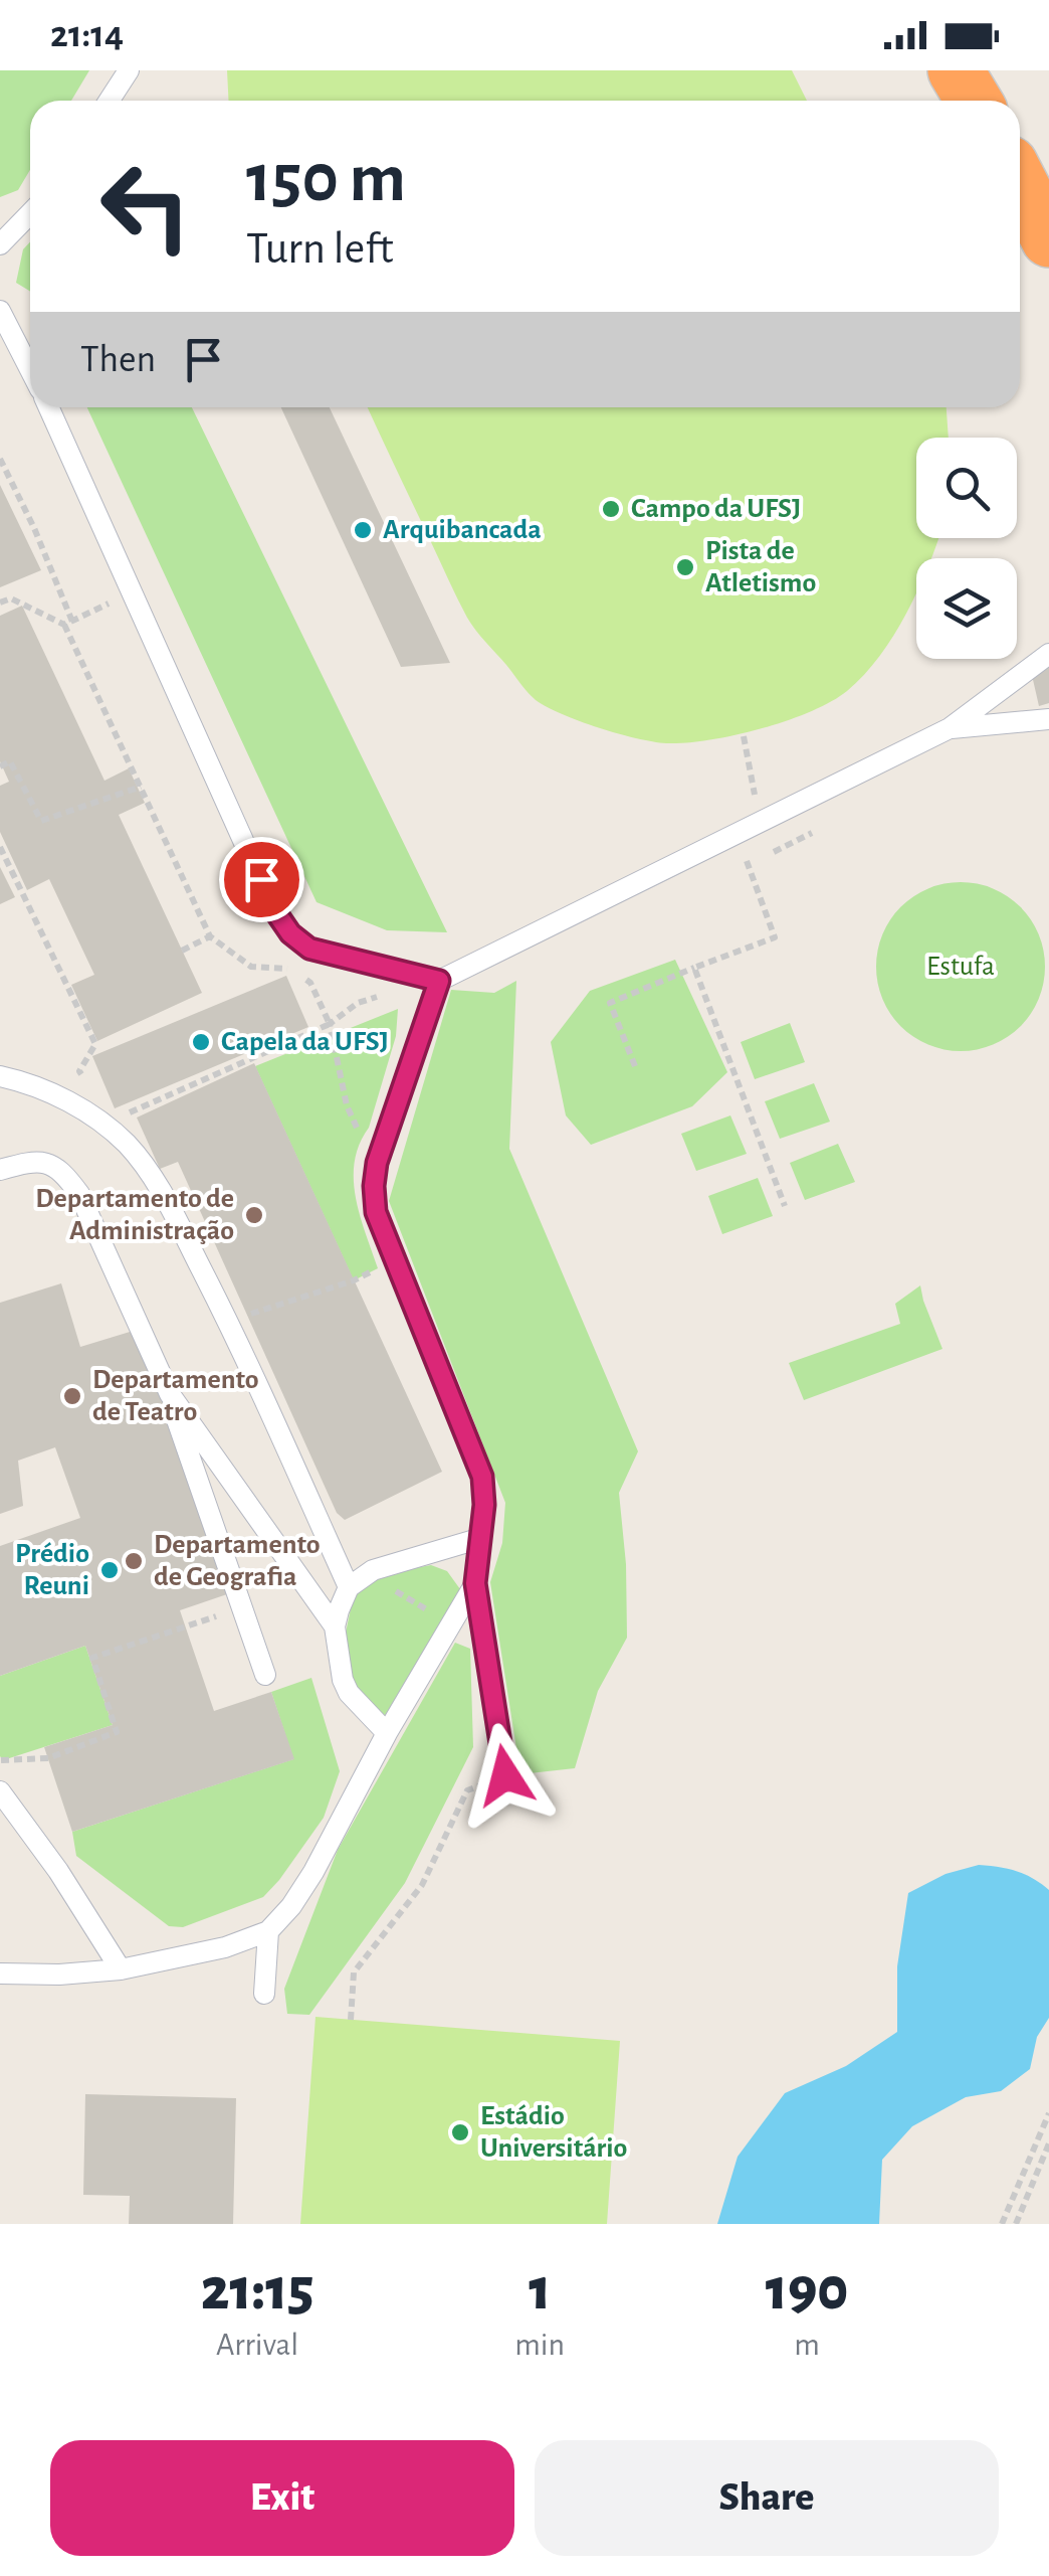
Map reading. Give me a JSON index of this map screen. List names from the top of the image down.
{
  "parks": ["Estufa"],
  "places": [
    "Campo da UFSJ",
    "Arquibancada",
    "Pista de Atletismo",
    "Capela da UFSJ",
    "Departamento de Administração",
    "Departamento de Teatro",
    "Departamento de Geografia",
    "Prédio Reuni",
    "Estádio Universitário"
  ],
  "page": {
    "status": "21:14",
    "turn": ["150 m", "Turn left"],
    "then": "Then",
    "eta": [
      "21:15",
      "Arrival",
      "1",
      "min",
      "190",
      "m"
    ],
    "buttons": ["Exit", "Share"]
  }
}
